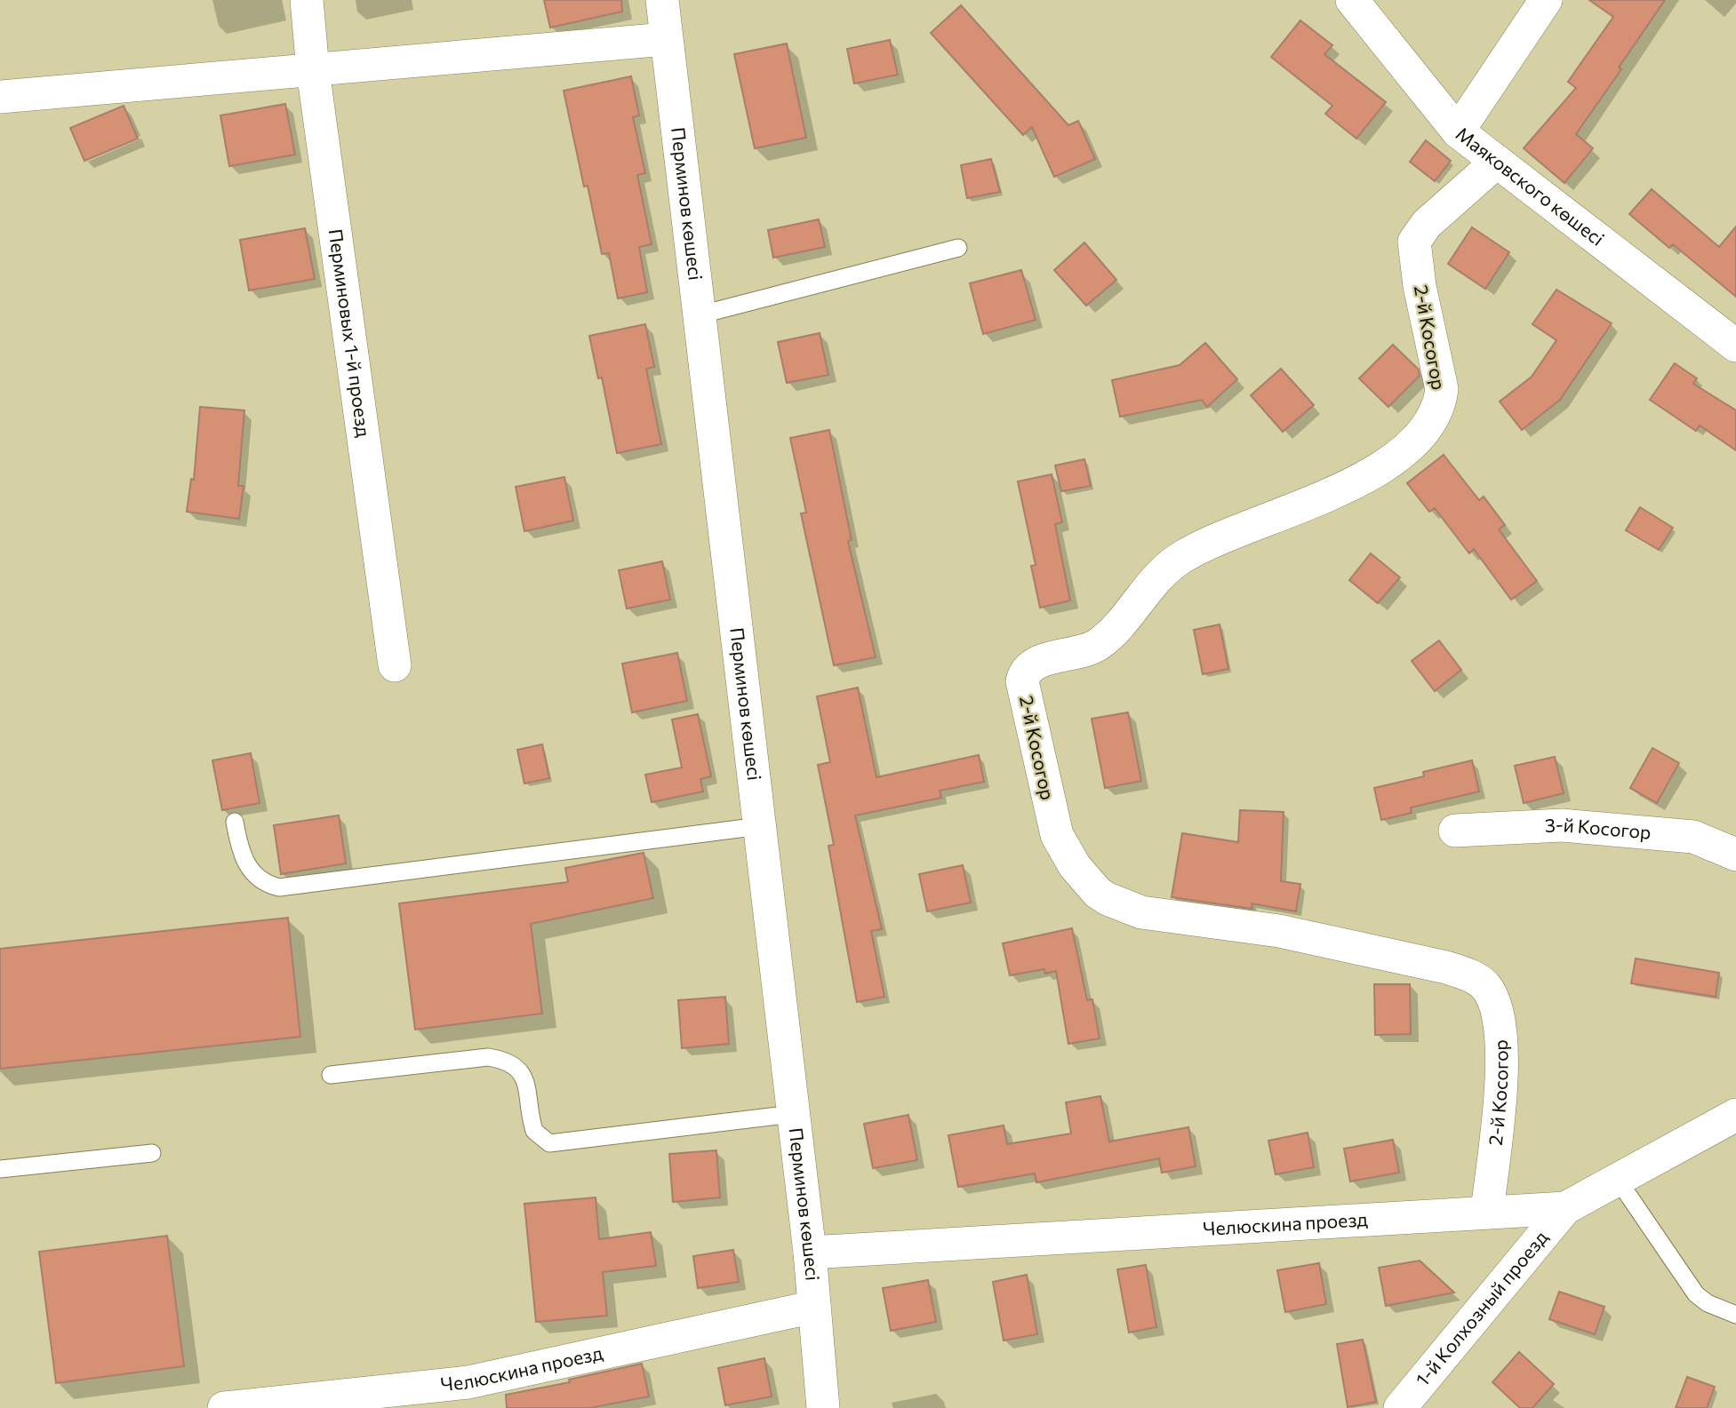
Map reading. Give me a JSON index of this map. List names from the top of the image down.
{
  "streets": {
    "street": [
      "Маяковского көшесі",
      "Перминов көшесі",
      "Перминовых 1-й проезд",
      "2-й Косогор",
      "3-й Косогор",
      "Челюскина проезд",
      "1-й Колхозный проезд"
    ]
  },
  "crossings": [
    ["Маяковского көшесі", "2-й Косогор"],
    ["Перминов көшесі", "Челюскина проезд"],
    ["2-й Косогор", "Челюскина проезд"],
    ["Челюскина проезд", "1-й Колхозный проезд"]
  ]
}
